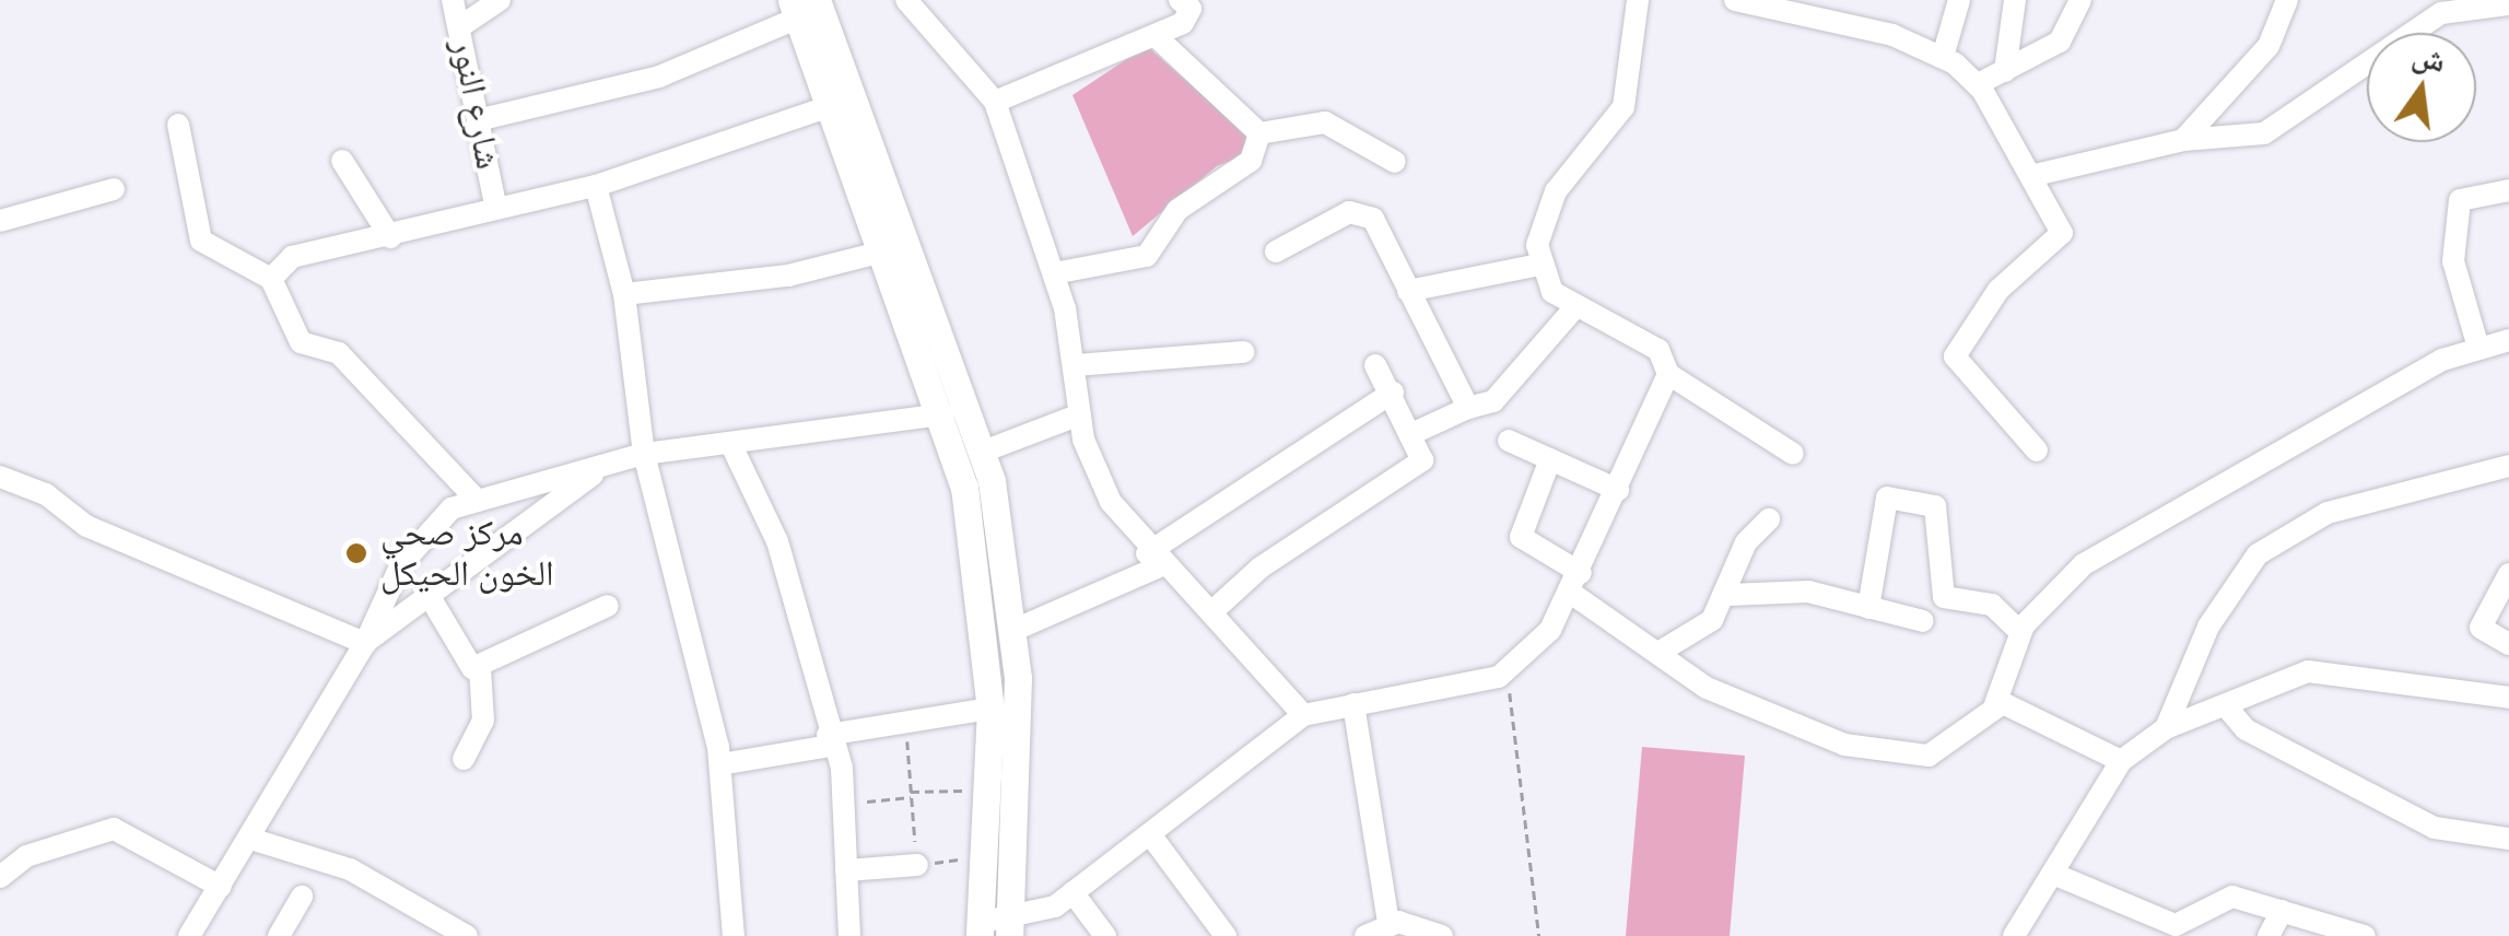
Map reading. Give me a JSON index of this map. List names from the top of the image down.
{
  "streets": {
    "street": ["شارع النور"]
  },
  "places": ["مركز صحي الخون الحيكل"],
  "north": "top"
}
